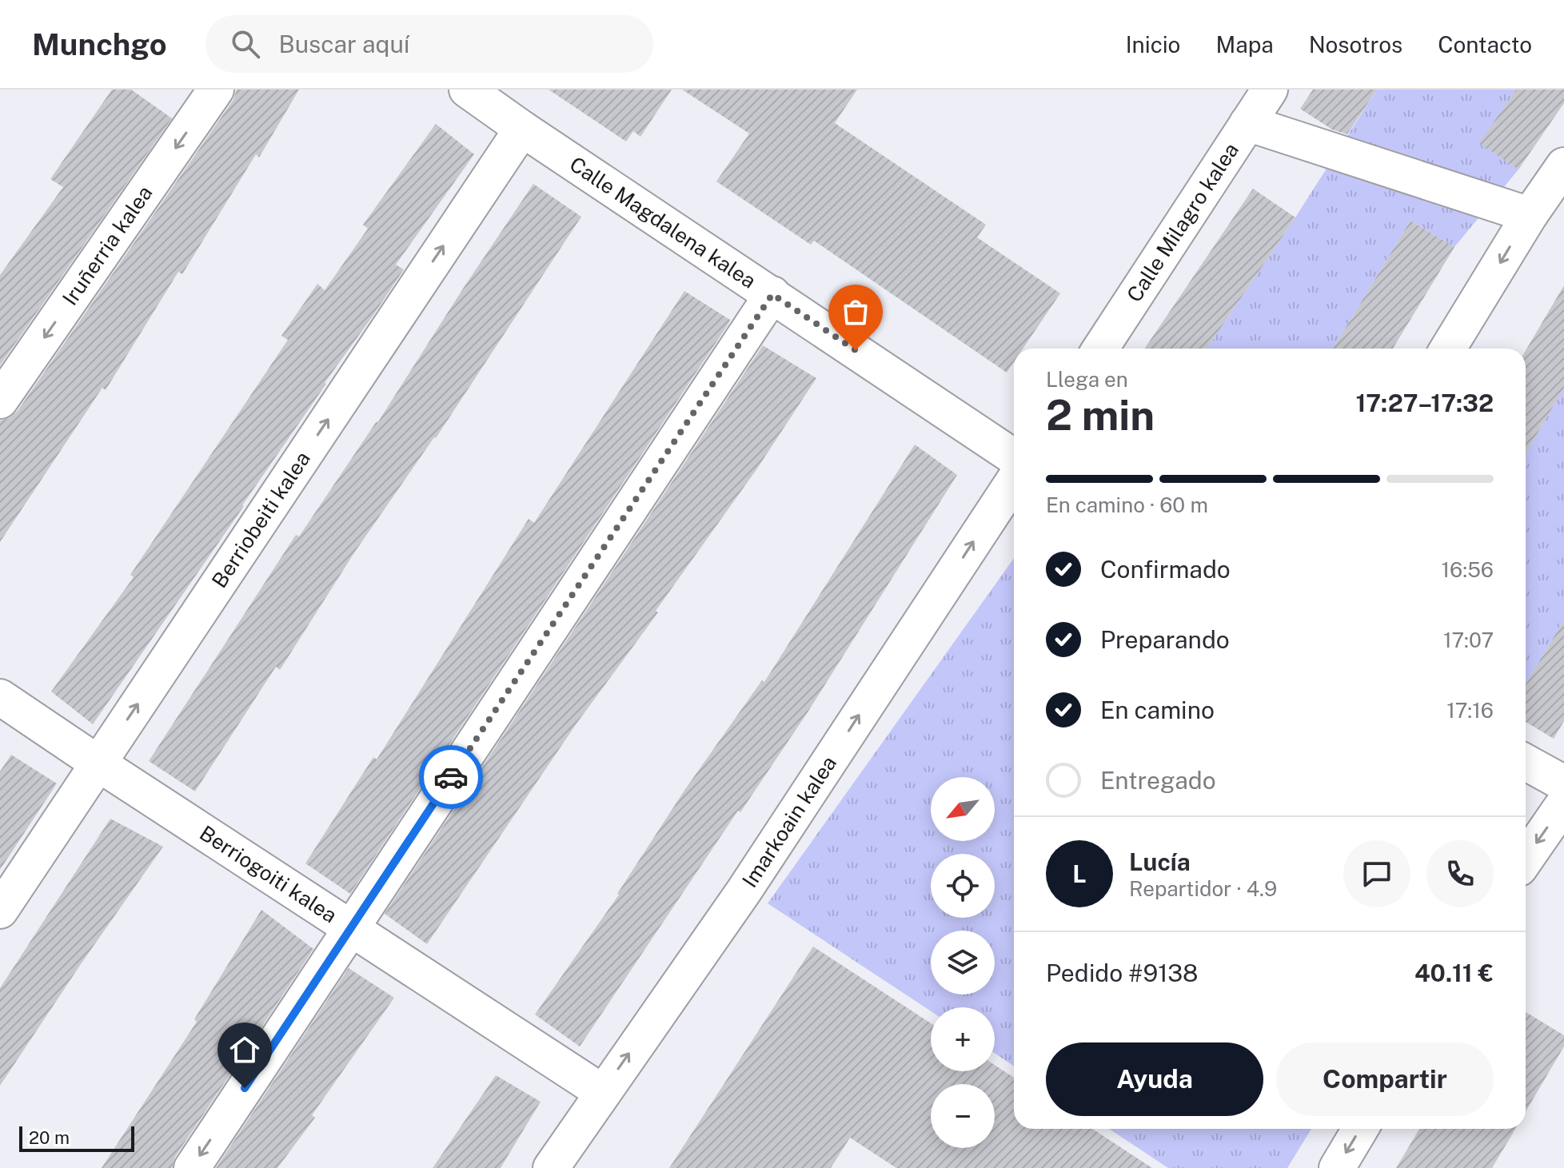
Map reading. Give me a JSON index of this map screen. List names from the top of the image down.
{
  "streets": {
    "street": [
      "Calle Magdalena kalea",
      "Calle Milagro kalea",
      "Iruñerria kalea",
      "Berriobeiti kalea",
      "Imarkoain kalea",
      "Berriogoiti kalea"
    ]
  },
  "crossings": [
    ["Calle Magdalena kalea", "Berriobeiti kalea"],
    ["Berriobeiti kalea", "Berriogoiti kalea"],
    ["Imarkoain kalea", "Berriogoiti kalea"]
  ],
  "one_way": ["Iruñerria kalea"],
  "scale_bar": "20 m",
  "north": "bottom left",
  "page": {
    "header": "Munchgo",
    "search": "Buscar aquí",
    "nav": [
      "Inicio",
      "Mapa",
      "Nosotros",
      "Contacto"
    ],
    "heading": ["2 min", "Llega en", "17:27–17:32"],
    "panel": [
      "Lucía",
      "Repartidor · 4.9",
      "Pedido #9138",
      "40.11 €"
    ],
    "bar": "En camino · 60 m",
    "list": [
      ["Confirmado", "16:56"],
      ["Preparando", "17:07"],
      ["En camino", "17:16"],
      "Entregado"
    ],
    "map_buttons": ["+", "−"],
    "round": "L",
    "buttons": ["Ayuda", "Compartir"],
    "scale": "20 m"
  }
}
